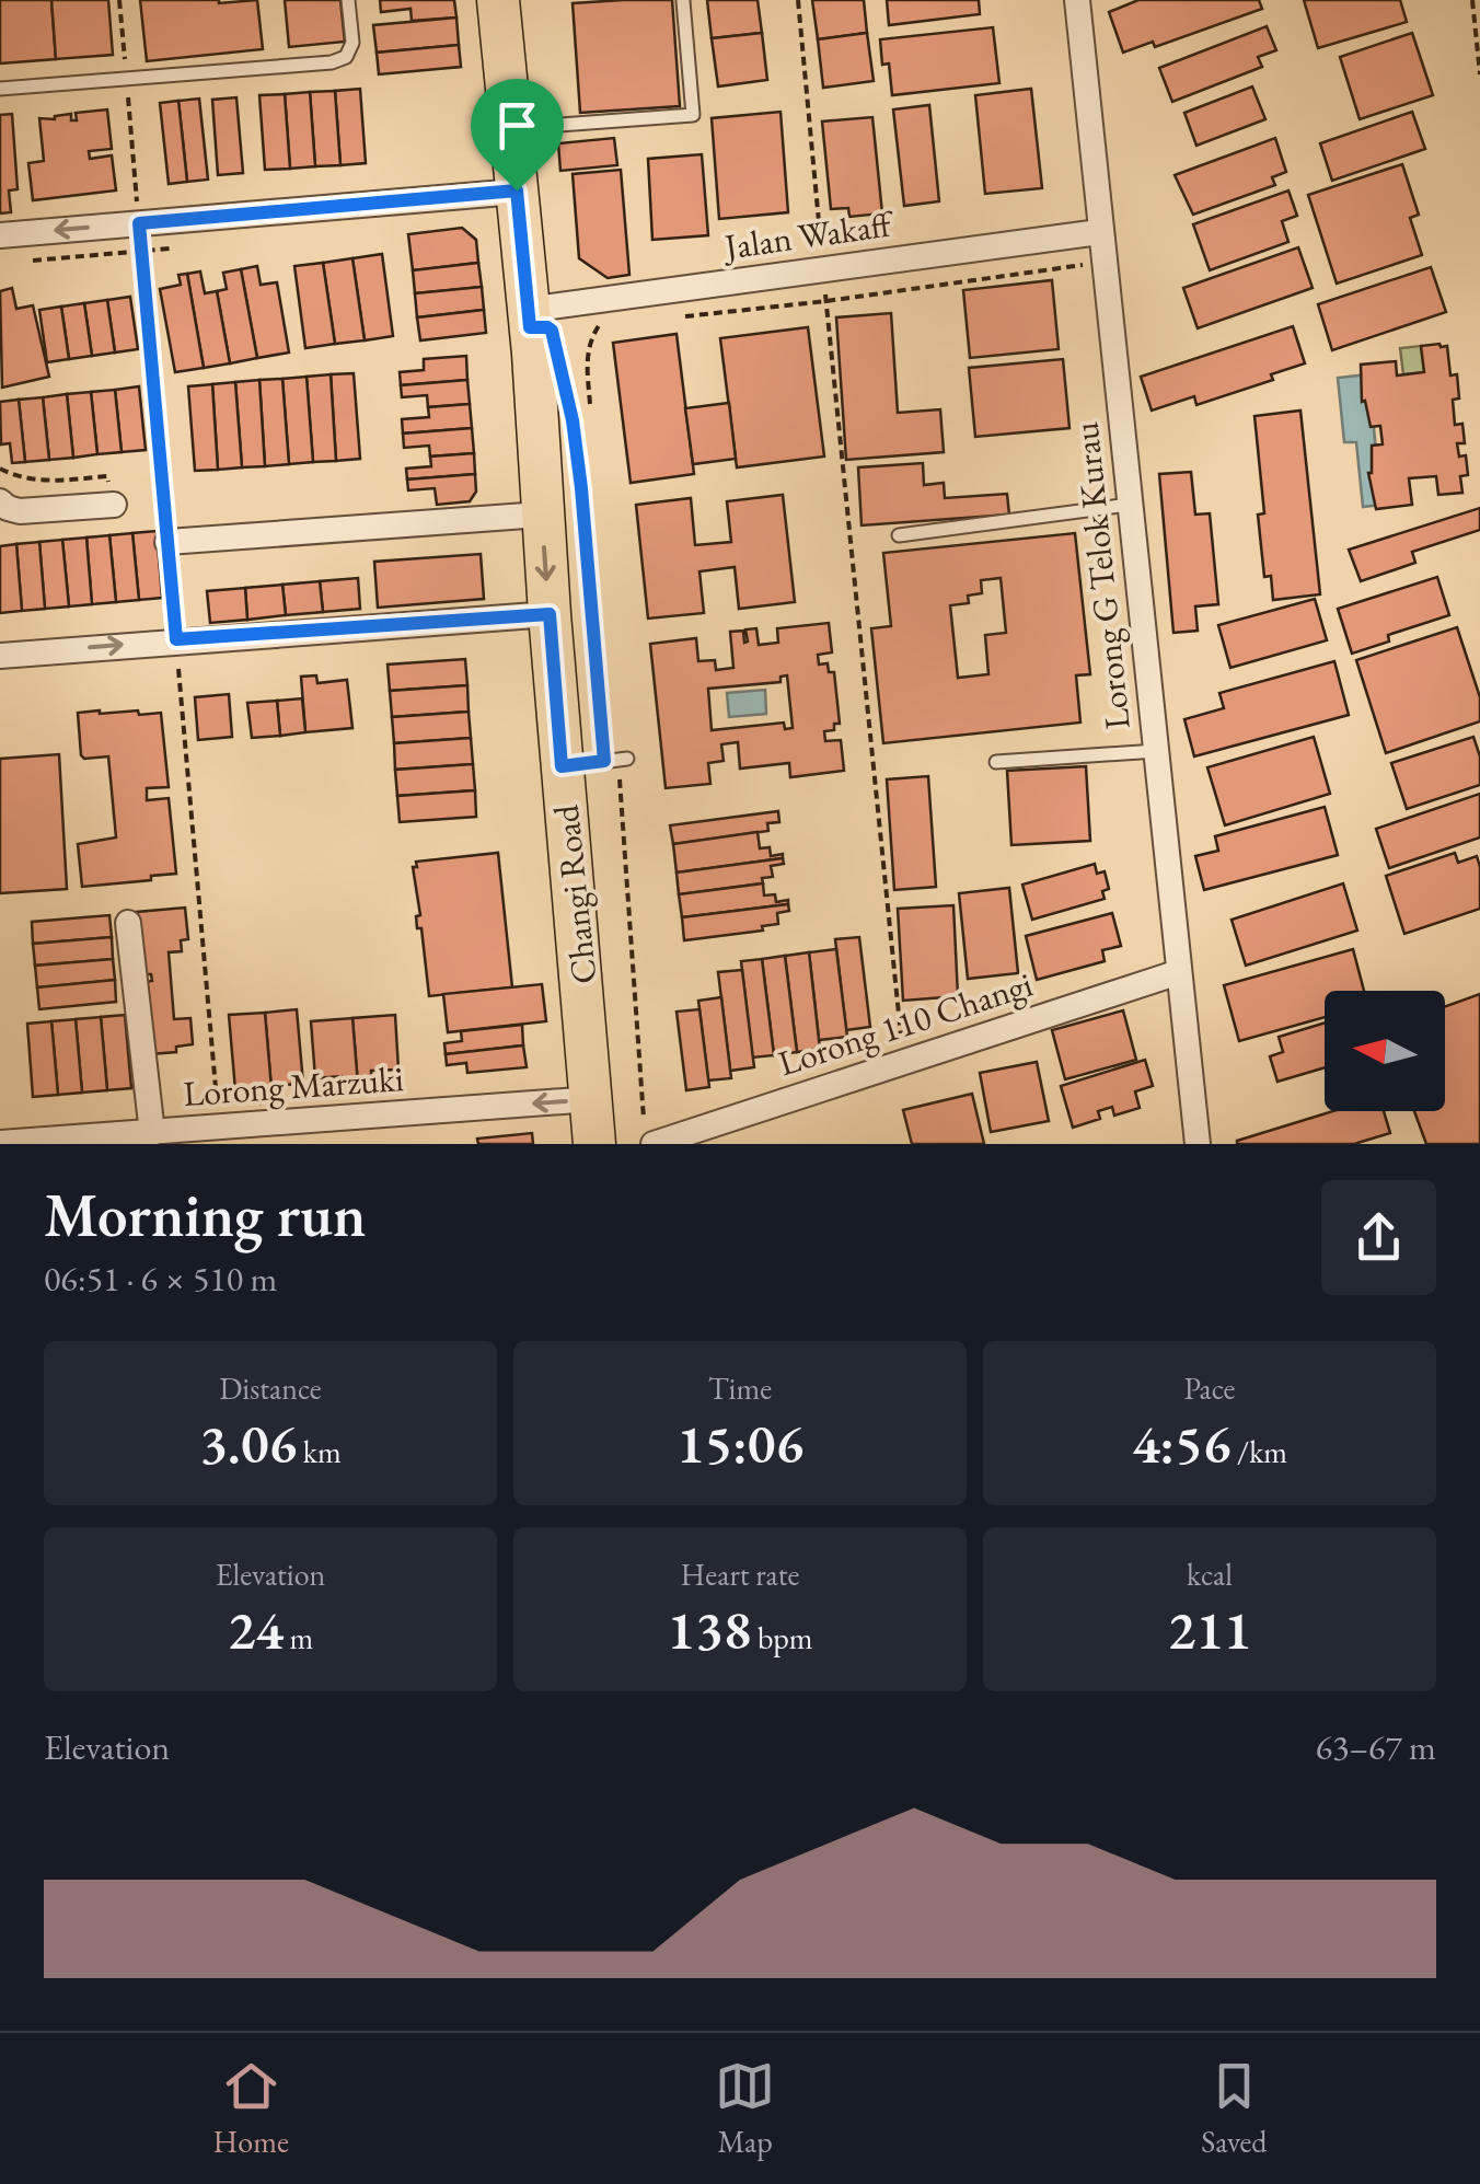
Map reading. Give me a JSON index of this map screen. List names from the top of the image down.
{
  "streets": {
    "main road": ["Changi Road"],
    "street": [
      "Jalan Wakaff",
      "Lorong G Telok Kurau",
      "Lorong 110 Changi",
      "Lorong Marzuki"
    ]
  },
  "crossings": [
    ["Jalan Wakaff", "Lorong G Telok Kurau"],
    ["Jalan Wakaff", "Changi Road"],
    ["Lorong G Telok Kurau", "Lorong 110 Changi"],
    ["Changi Road", "Lorong Marzuki"]
  ],
  "one_way": ["Lorong Marzuki"],
  "north": "left",
  "page": {
    "heading": ["Morning run", "06:51 · 6 × 510 m"],
    "stats": [
      ["Distance", "3.06 km"],
      ["Time", "15:06"],
      ["Pace", "4:56 /km"],
      ["Elevation", "24 m"],
      ["Heart rate", "138 bpm"],
      ["kcal", "211"]
    ],
    "chart": ["Elevation", "63–67 m"],
    "tabs": ["Home", "Map", "Saved"]
  }
}
